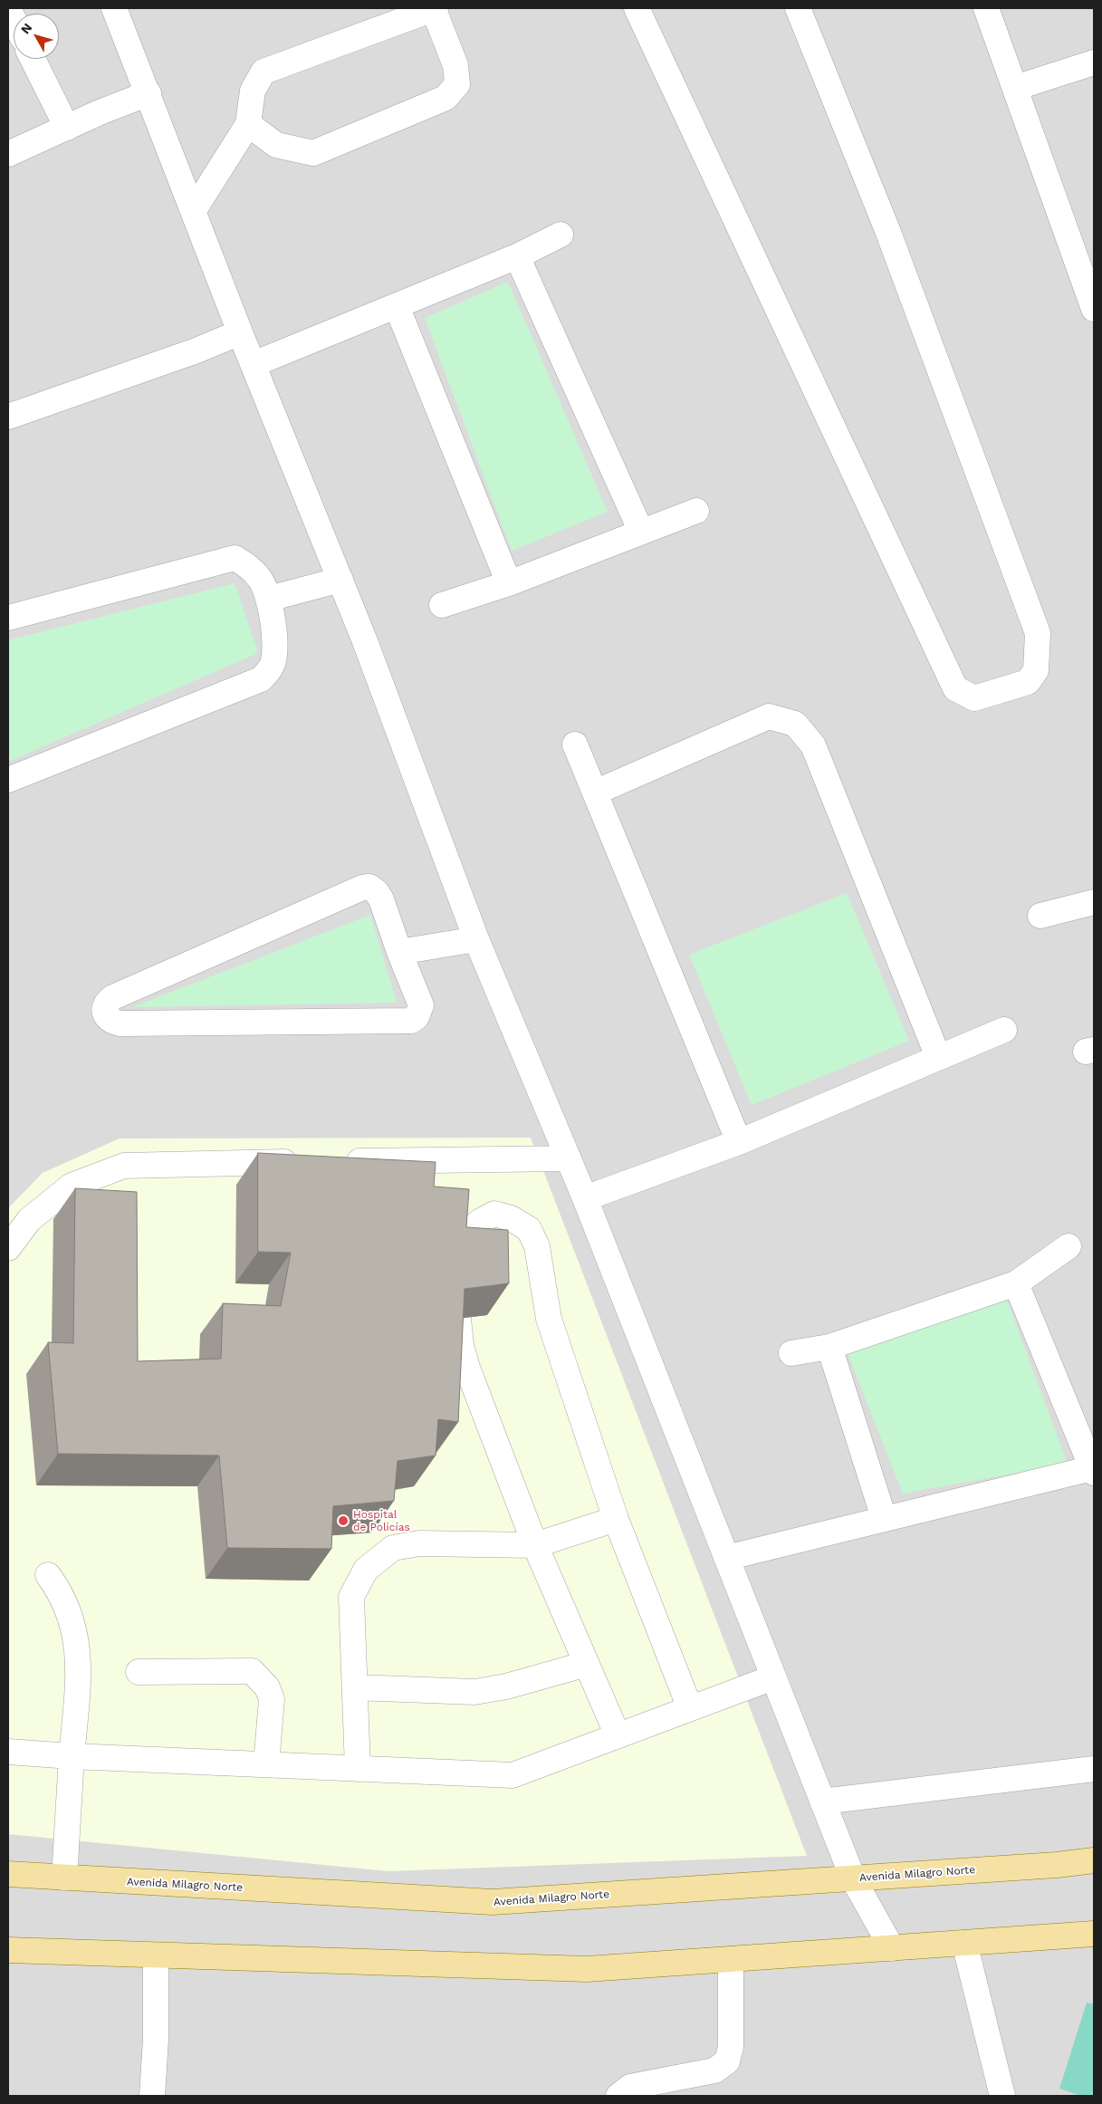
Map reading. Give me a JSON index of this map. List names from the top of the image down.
{
  "streets": {
    "main road": ["Avenida Milagro Norte"]
  },
  "places": ["Hospital de Policías"],
  "north": "top left"
}
